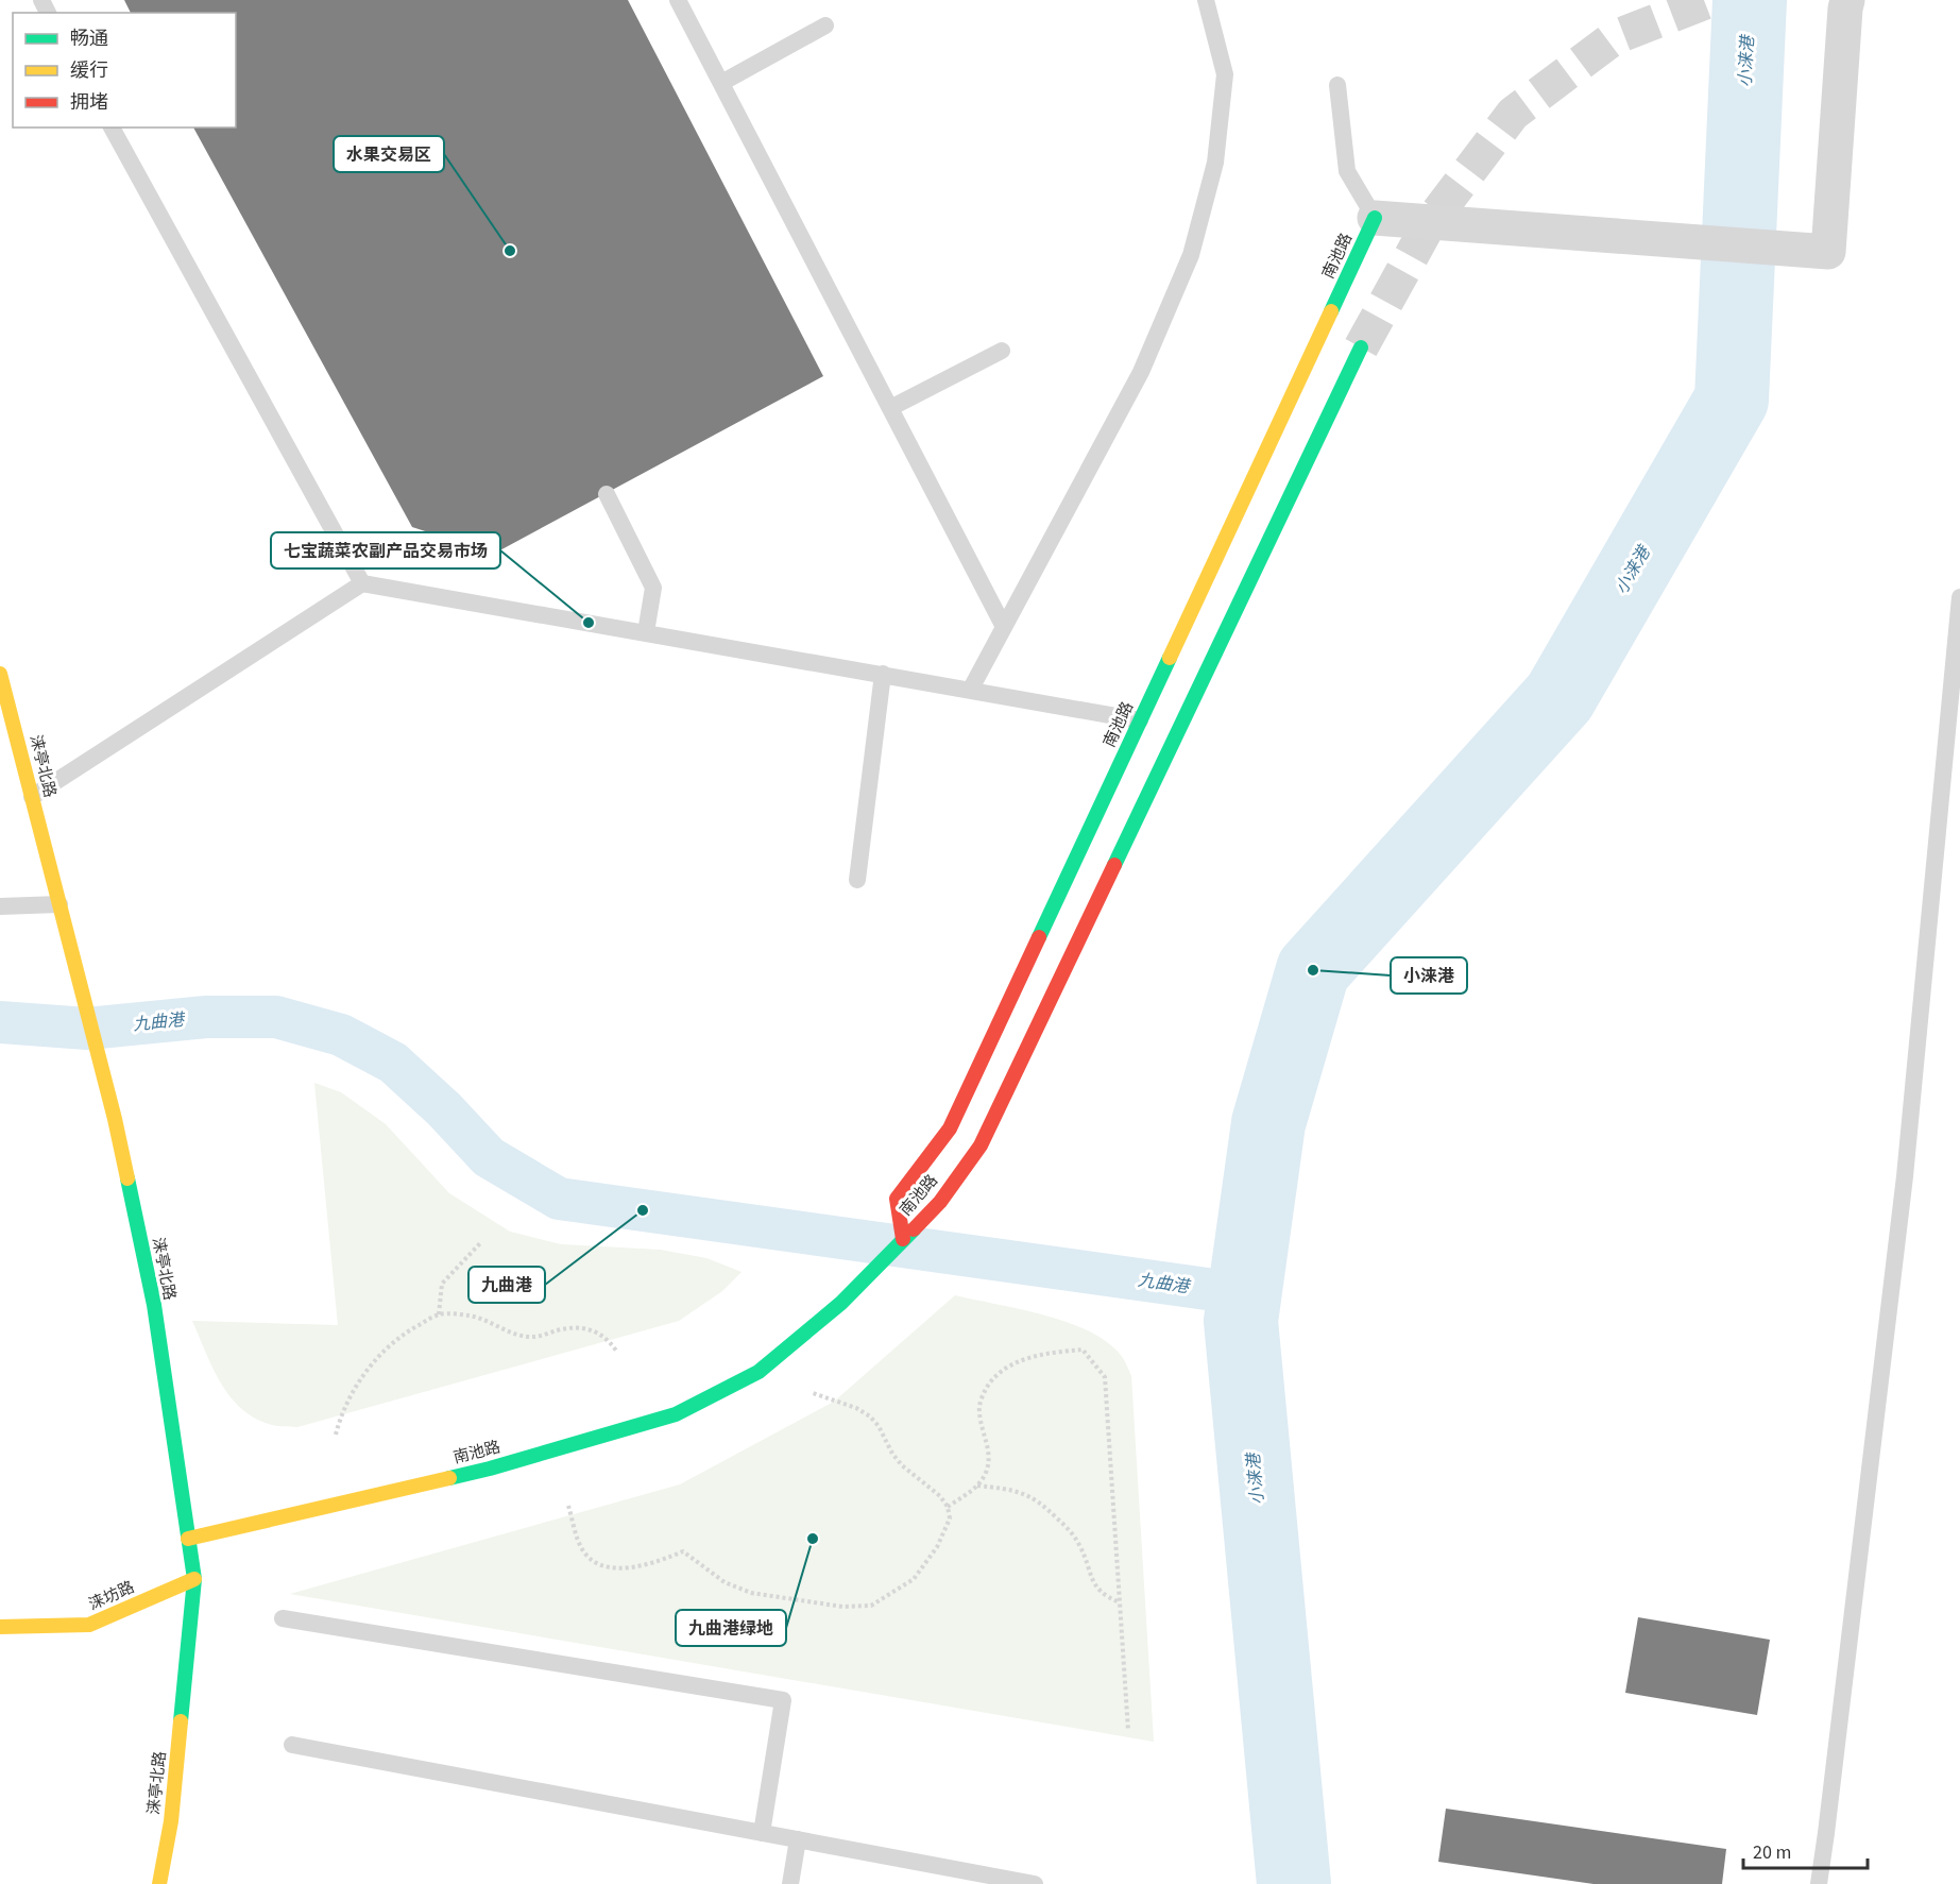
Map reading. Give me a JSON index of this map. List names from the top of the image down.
{
  "streets": {
    "street": ["南池路", "涞亭北路", "涞坊路"]
  },
  "crossings": [
    ["南池路", "涞亭北路"],
    ["涞亭北路", "涞坊路"]
  ],
  "water": ["小涞港", "九曲港"],
  "places": [
    "水果交易区",
    "七宝蔬菜农副产品交易市场",
    "小涞港",
    "九曲港",
    "九曲港绿地"
  ],
  "legend": ["畅通", "缓行", "拥堵"],
  "scale_bar": "20 m"
}
